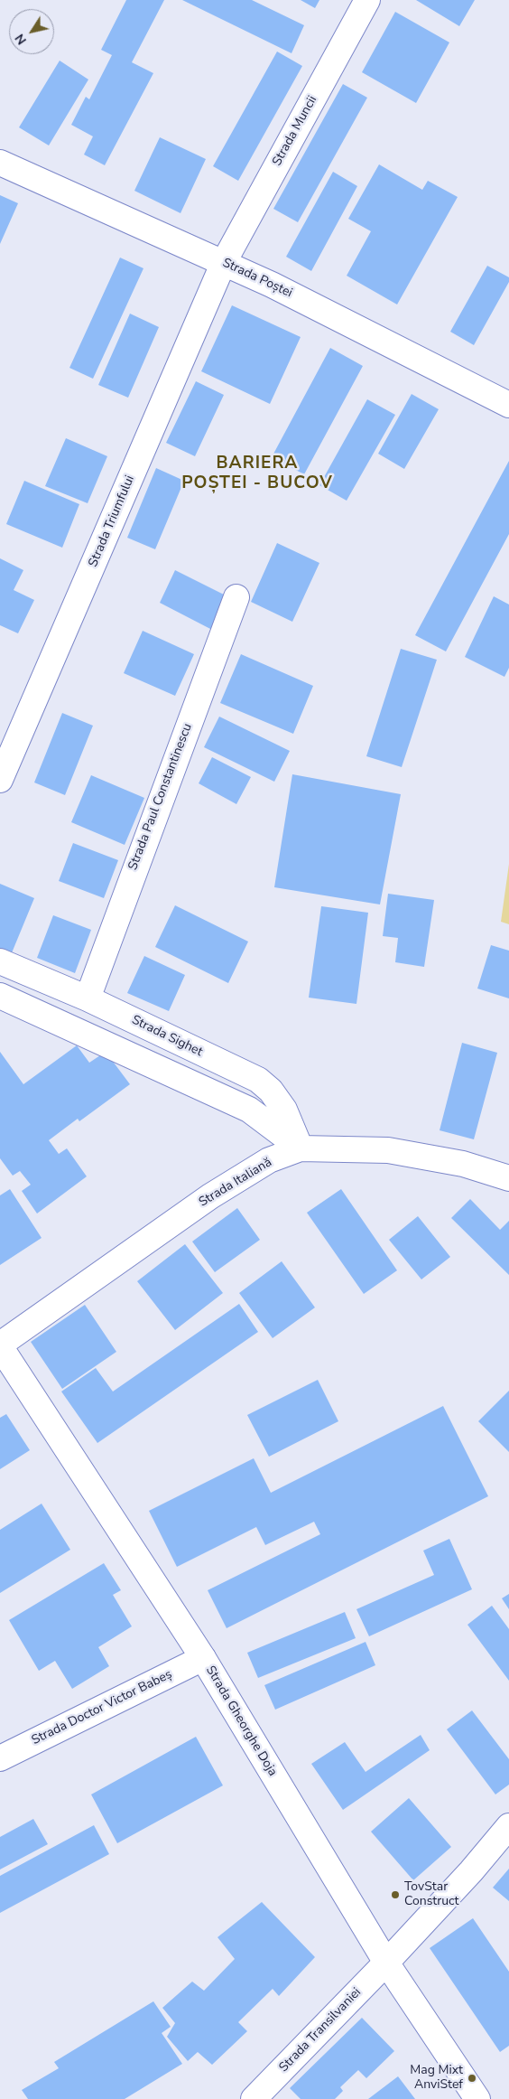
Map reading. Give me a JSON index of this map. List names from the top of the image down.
{
  "streets": {
    "street": [
      "Strada Muncii",
      "Strada Poștei",
      "Strada Triumfului",
      "Strada Paul Constantinescu",
      "Strada Sighet",
      "Strada Italiană",
      "Strada Doctor Victor Babeș",
      "Strada Gheorghe Doja",
      "Strada Transilvaniei"
    ]
  },
  "crossings": [
    ["Strada Muncii", "Strada Poștei"],
    ["Strada Muncii", "Strada Triumfului"],
    ["Strada Poștei", "Strada Triumfului"],
    ["Strada Paul Constantinescu", "Strada Sighet"],
    ["Strada Sighet", "Strada Italiană"],
    ["Strada Italiană", "Strada Gheorghe Doja"],
    ["Strada Doctor Victor Babeș", "Strada Gheorghe Doja"],
    ["Strada Gheorghe Doja", "Strada Transilvaniei"]
  ],
  "districts": ["BARIERA POȘTEI - BUCOV"],
  "places": ["TovStar Construct", "Mag Mixt AnviStef"],
  "north": "bottom left"
}
